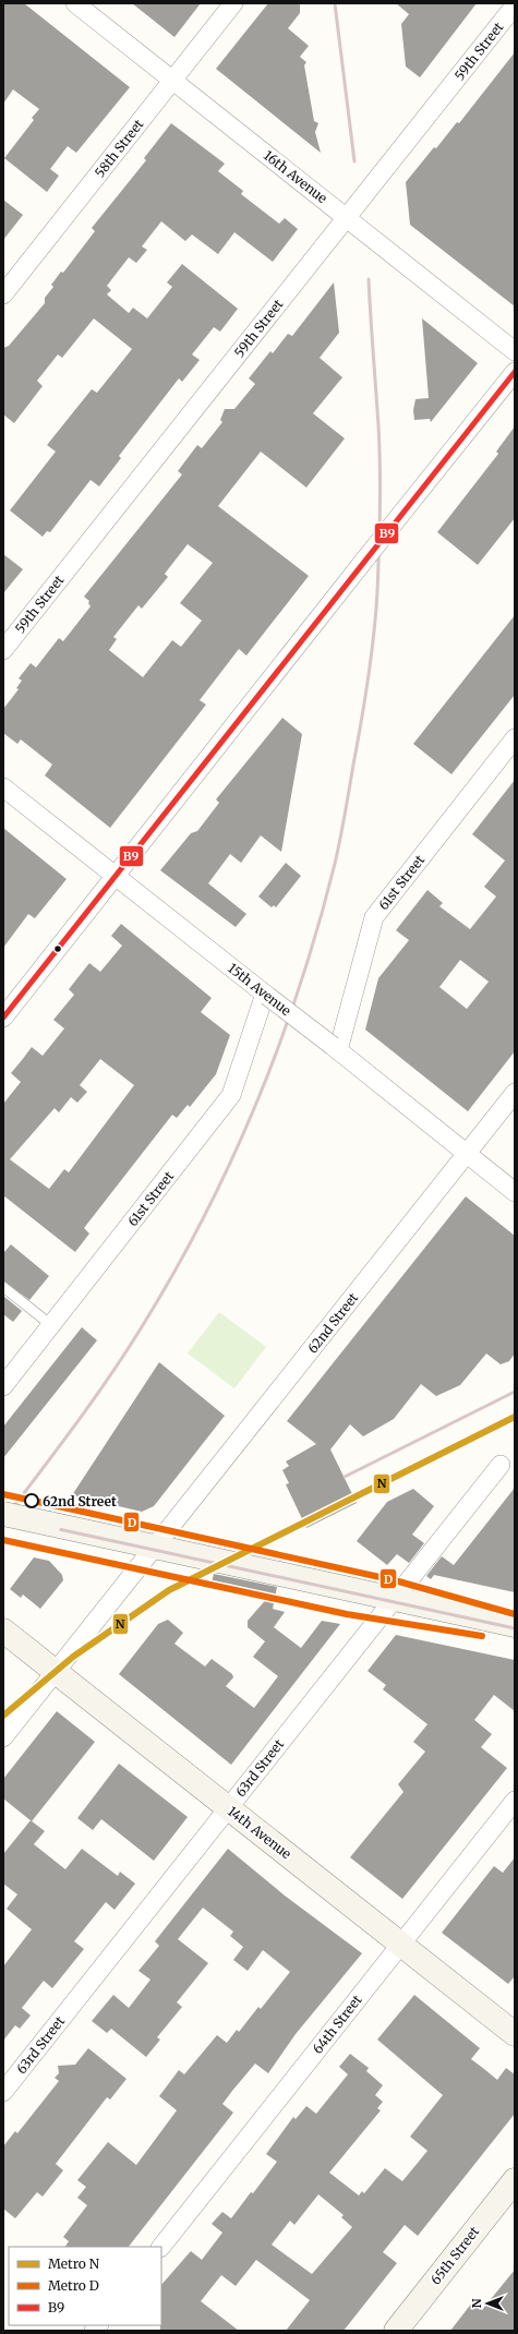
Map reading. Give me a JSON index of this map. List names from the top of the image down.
{
  "streets": {
    "main road": ["14th Avenue", "65th Street"],
    "street": [
      "59th Street",
      "58th Street",
      "16th Avenue",
      "61st Street",
      "15th Avenue",
      "62nd Street",
      "63rd Street",
      "64th Street"
    ]
  },
  "crossings": [
    ["59th Street", "16th Avenue"],
    ["58th Street", "16th Avenue"],
    ["61st Street", "15th Avenue"],
    ["15th Avenue", "62nd Street"],
    ["62nd Street", "14th Avenue"],
    ["63rd Street", "14th Avenue"],
    ["14th Avenue", "64th Street"]
  ],
  "places": ["62nd Street"],
  "lines": ["transit line B9", "metro line N", "metro line D"],
  "legend": ["Metro N", "Metro D", "B9"],
  "north": "left"
}
